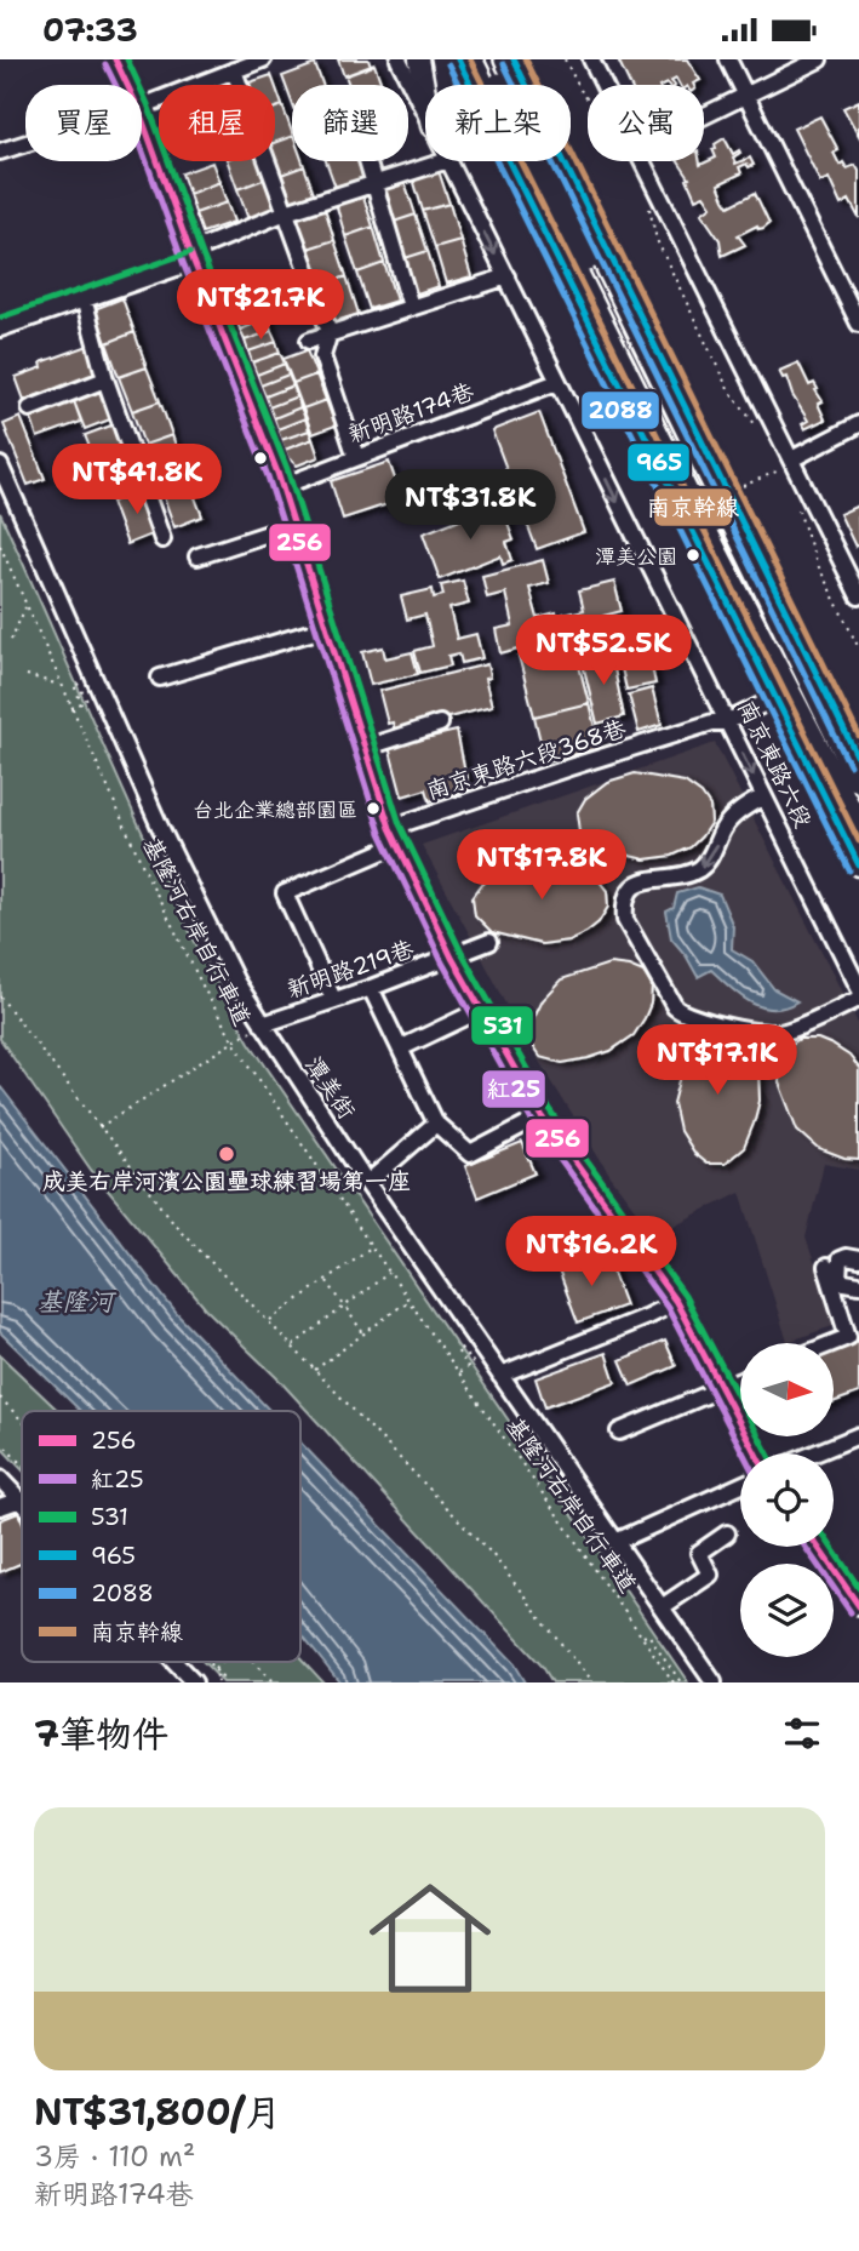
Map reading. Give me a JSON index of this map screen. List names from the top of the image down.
{
  "streets": {
    "main road": ["南京東路六段"],
    "street": [
      "新明路174巷",
      "南京東路六段368巷",
      "新明路219巷",
      "潭美街"
    ],
    "path": ["基隆河右岸自行車道"]
  },
  "crossings": [
    ["新明路174巷", "南京東路六段"],
    ["南京東路六段368巷", "南京東路六段"],
    ["新明路219巷", "潭美街"]
  ],
  "water": ["基隆河"],
  "places": ["潭美公園", "台北企業總部園區", "成美右岸河濱公園壘球練習場第一座"],
  "lines": [
    "transit line 256",
    "transit line 531",
    "transit line 965",
    "transit line 南京幹線",
    "transit line 紅25",
    "transit line 2088"
  ],
  "legend": [
    "256",
    "紅25",
    "531",
    "965",
    "2088",
    "南京幹線"
  ],
  "north": "right",
  "page": {
    "status": "07:33",
    "chip": [
      "買屋",
      "租屋",
      "篩選",
      "新上架",
      "公寓"
    ],
    "price": [
      "NT$21.7K",
      "NT$41.8K",
      "NT$31.8K",
      "NT$52.5K",
      "NT$17.8K",
      "NT$17.1K",
      "NT$16.2K"
    ],
    "heading": "7筆物件",
    "list": [
      {
        "name": "NT$31,800/月",
        "note": "3房 · 110 m² · 新明路174巷"
      }
    ]
  }
}
